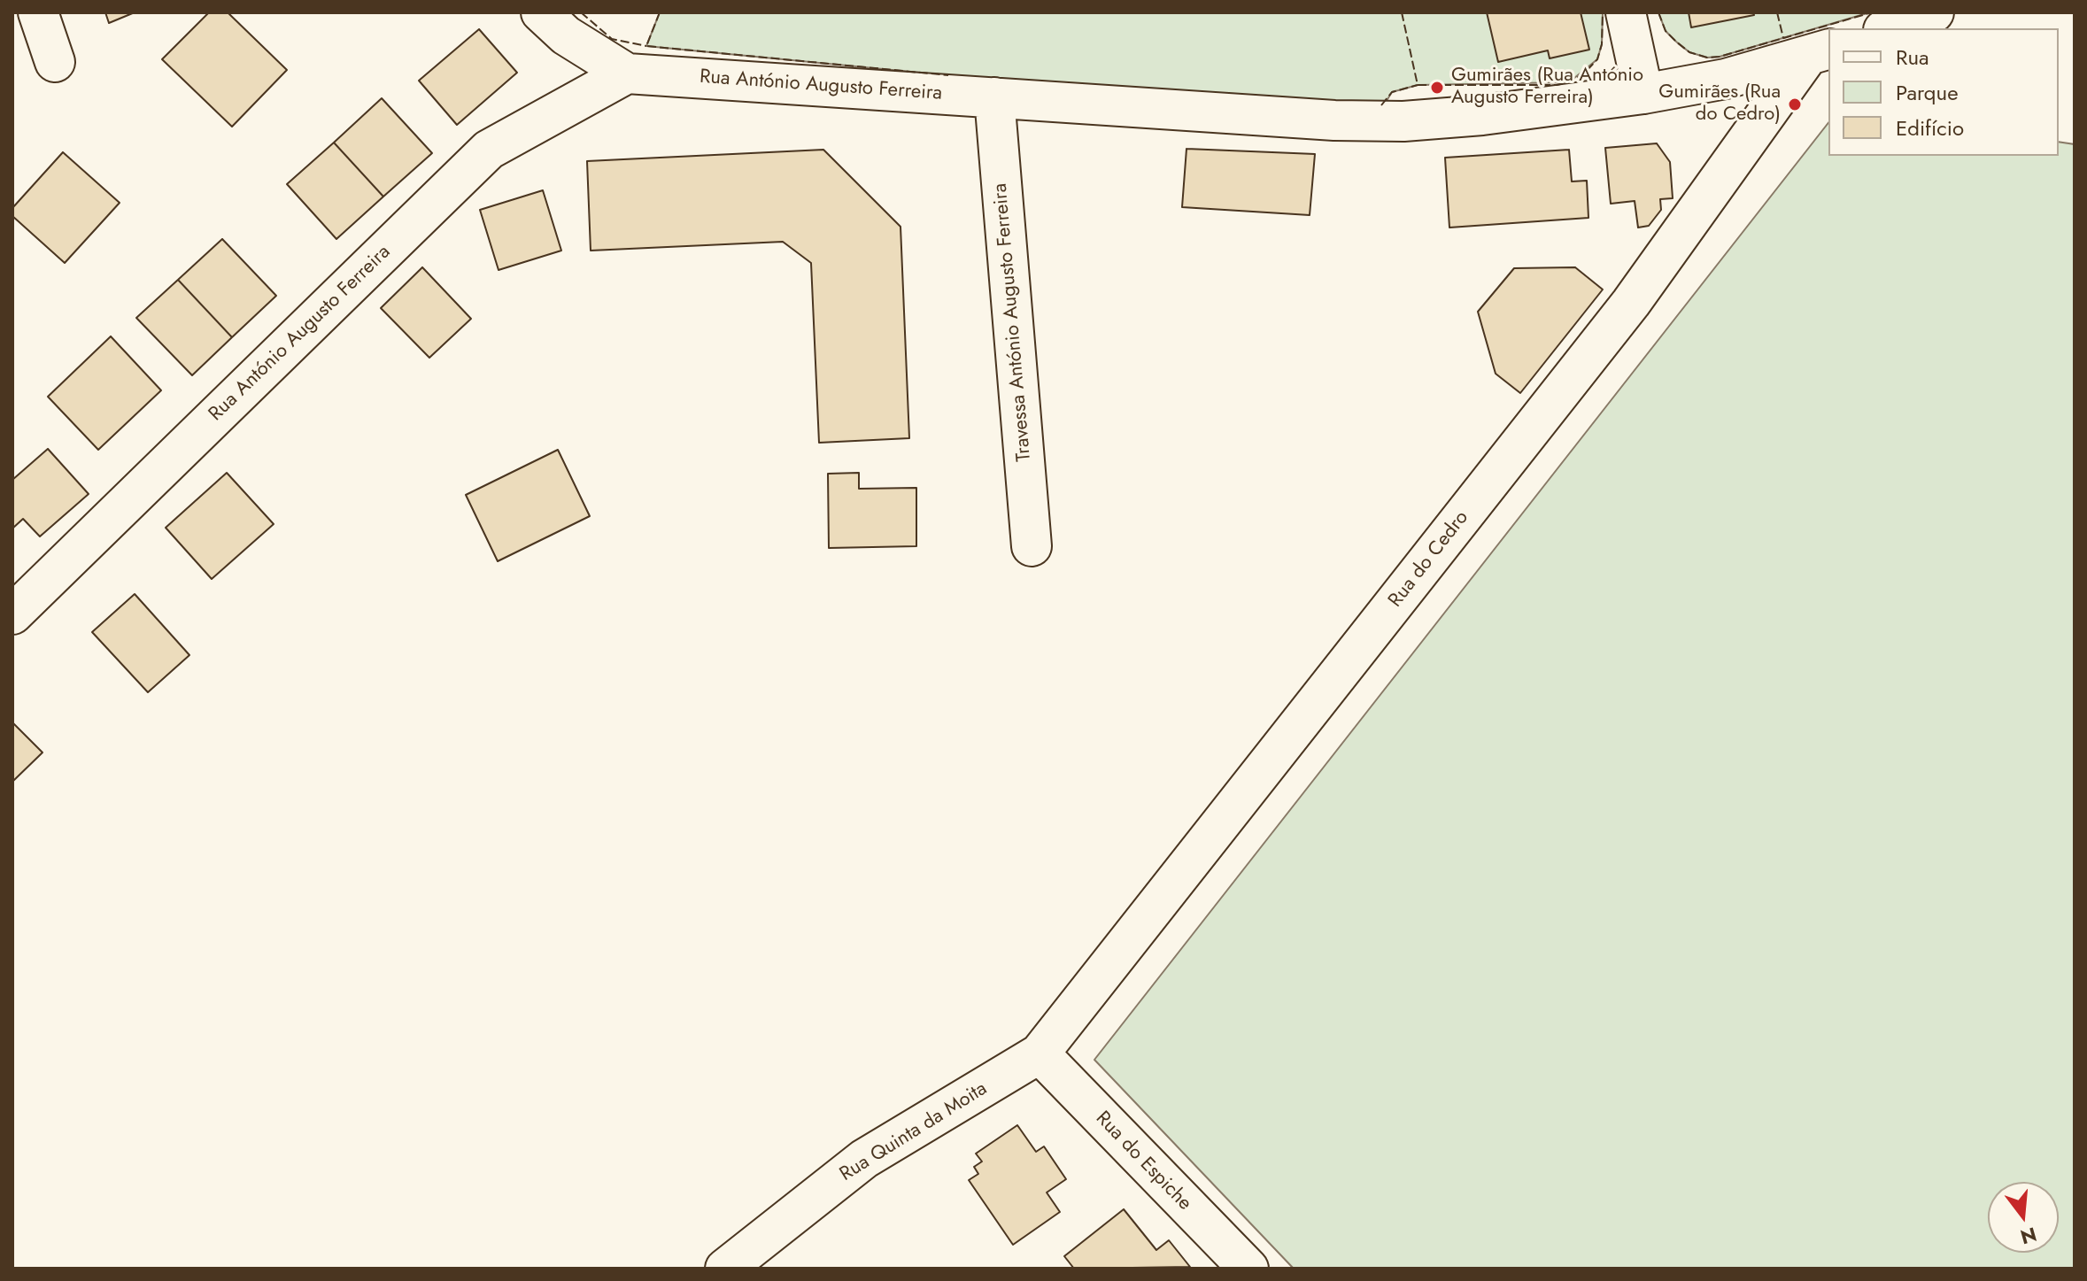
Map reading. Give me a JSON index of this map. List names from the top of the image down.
{
  "streets": {
    "street": [
      "Rua António Augusto Ferreira",
      "Travessa António Augusto Ferreira",
      "Rua do Cedro",
      "Rua Quinta da Moita",
      "Rua do Espiche"
    ]
  },
  "crossings": [
    ["Rua António Augusto Ferreira", "Travessa António Augusto Ferreira"],
    ["Rua António Augusto Ferreira", "Rua do Cedro"],
    ["Rua do Cedro", "Rua Quinta da Moita"],
    ["Rua do Cedro", "Rua do Espiche"],
    ["Rua Quinta da Moita", "Rua do Espiche"]
  ],
  "places": ["Gumirães (Rua António Augusto Ferreira)", "Gumirães (Rua do Cedro)"],
  "legend": ["Rua", "Parque", "Edifício"],
  "north": "bottom"
}
